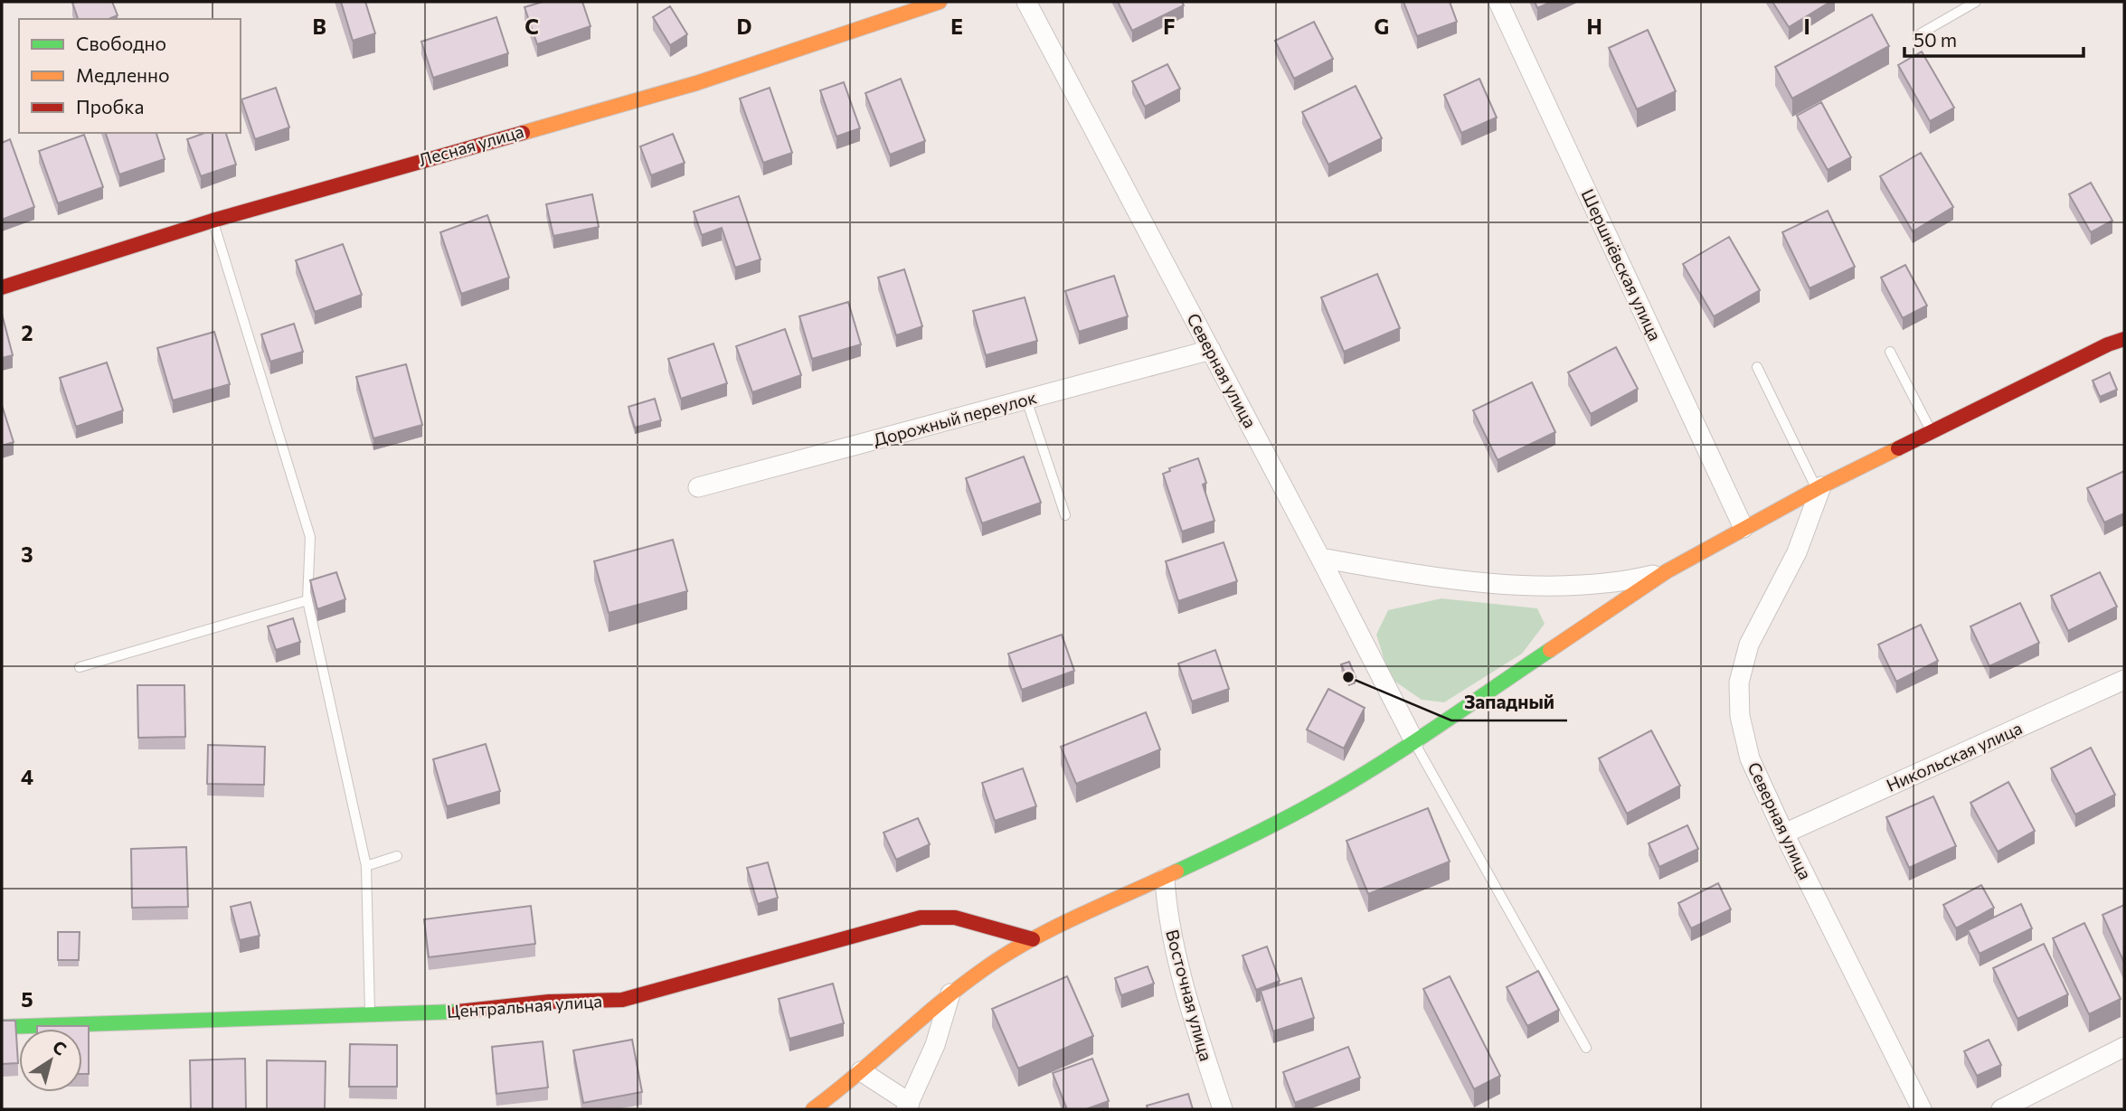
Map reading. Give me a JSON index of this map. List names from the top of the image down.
{
  "streets": {
    "street": [
      "Лесная улица",
      "Шершнёвская улица",
      "Северная улица",
      "Дорожный переулок",
      "Никольская улица",
      "Восточная улица",
      "Центральная улица"
    ]
  },
  "crossings": [
    ["Северная улица", "Дорожный переулок"],
    ["Северная улица", "Никольская улица"]
  ],
  "places": ["Западный"],
  "legend": ["Свободно", "Медленно", "Пробка"],
  "scale_bar": "50 m",
  "north": "top right",
  "grid": {
    "columns": [
      "B",
      "C",
      "D",
      "E",
      "F",
      "G",
      "H",
      "I"
    ],
    "rows": [
      "2",
      "3",
      "4",
      "5"
    ]
  }
}
